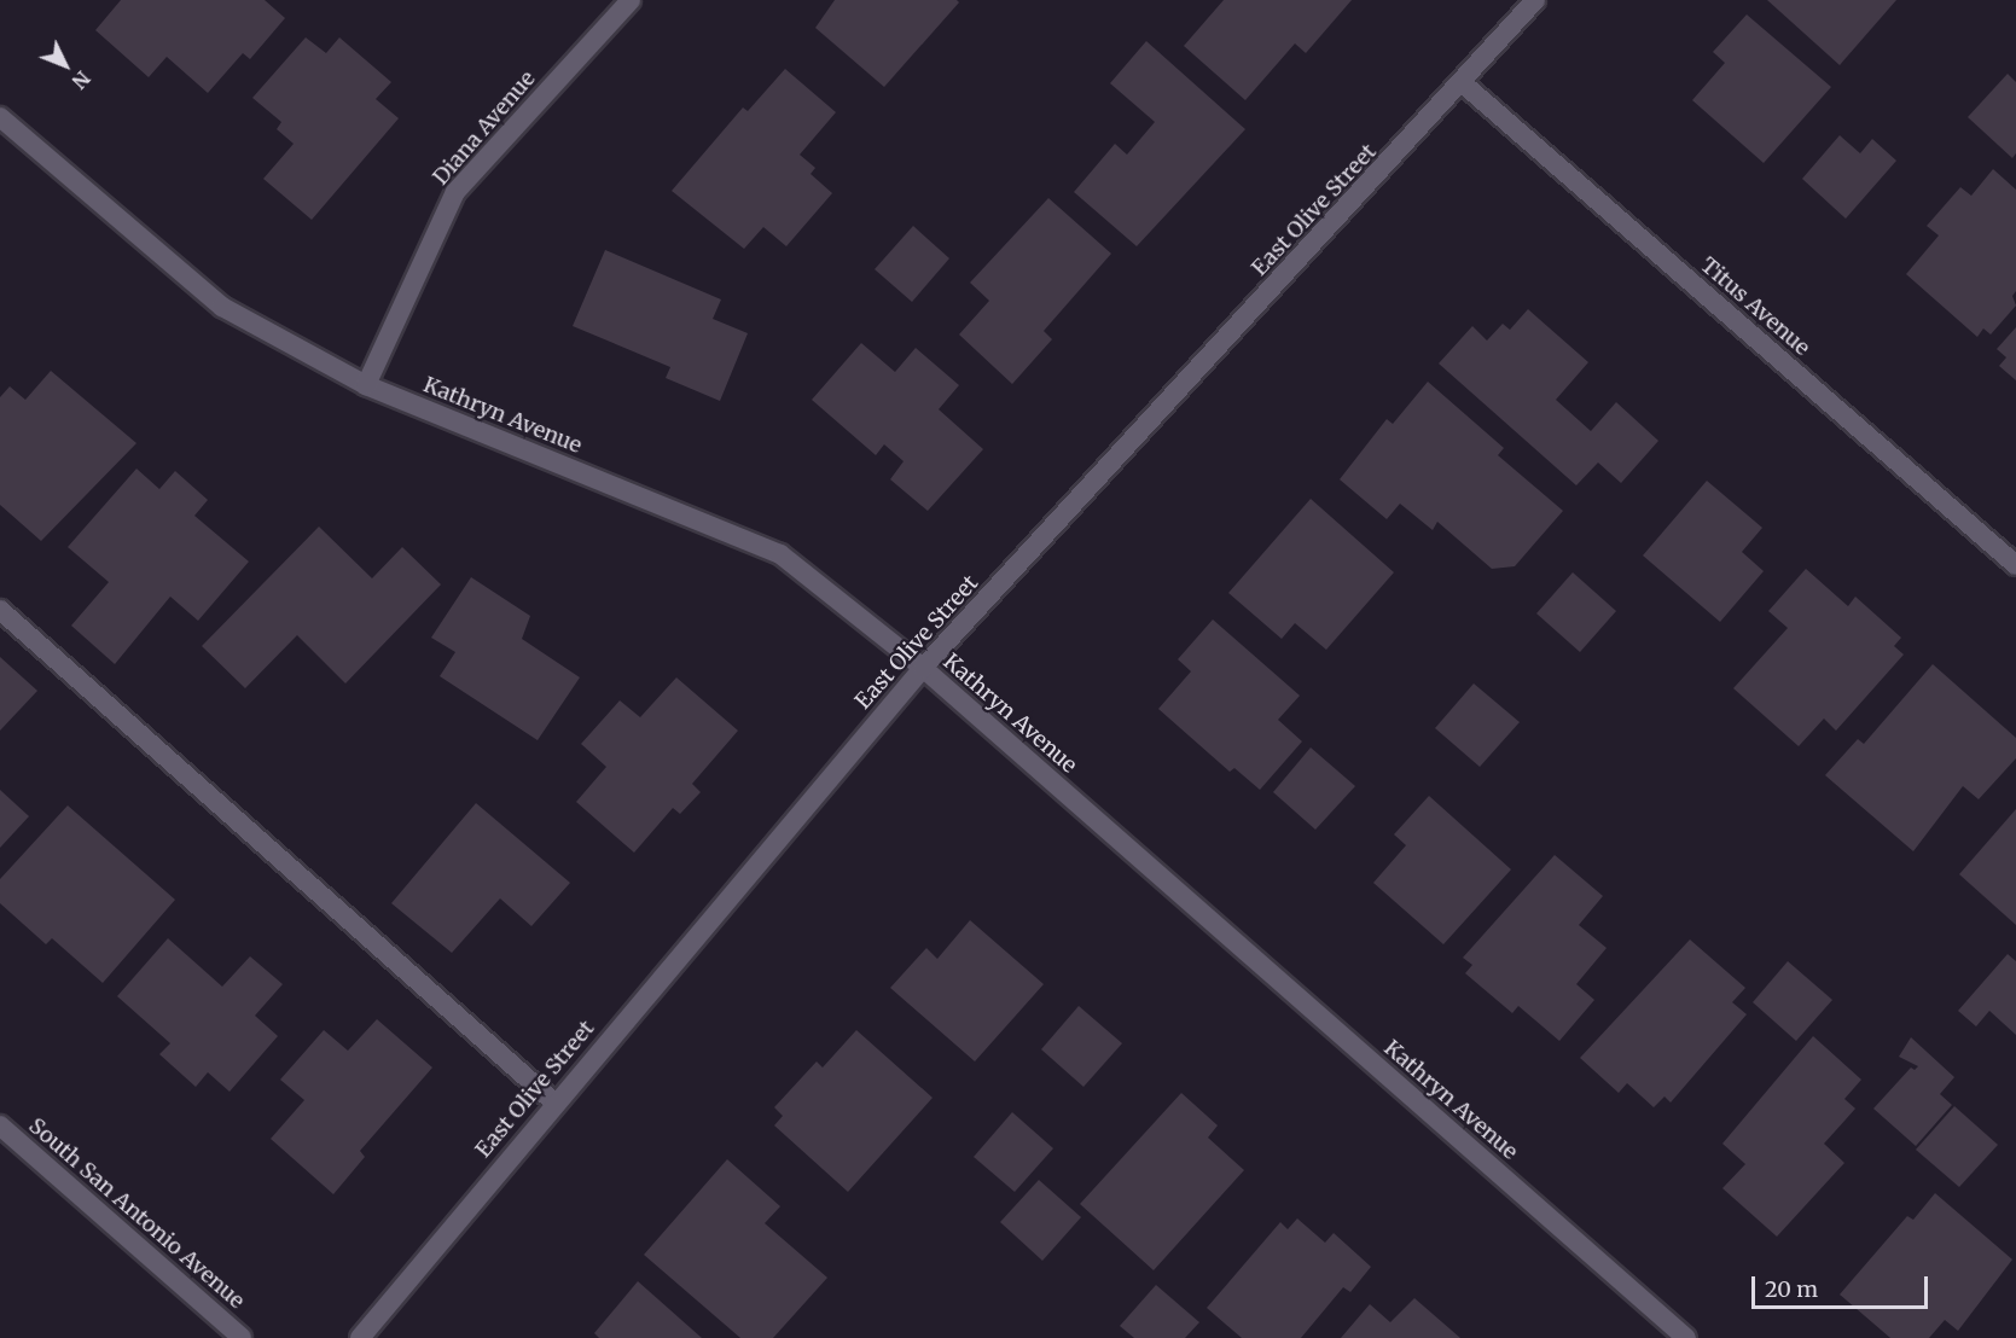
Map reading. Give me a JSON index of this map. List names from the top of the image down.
{
  "streets": {
    "street": [
      "Diana Avenue",
      "East Olive Street",
      "Titus Avenue",
      "Kathryn Avenue",
      "South San Antonio Avenue"
    ]
  },
  "crossings": [
    ["Diana Avenue", "Kathryn Avenue"],
    ["East Olive Street", "Titus Avenue"],
    ["East Olive Street", "Kathryn Avenue"]
  ],
  "scale_bar": "20 m",
  "north": "bottom right"
}
